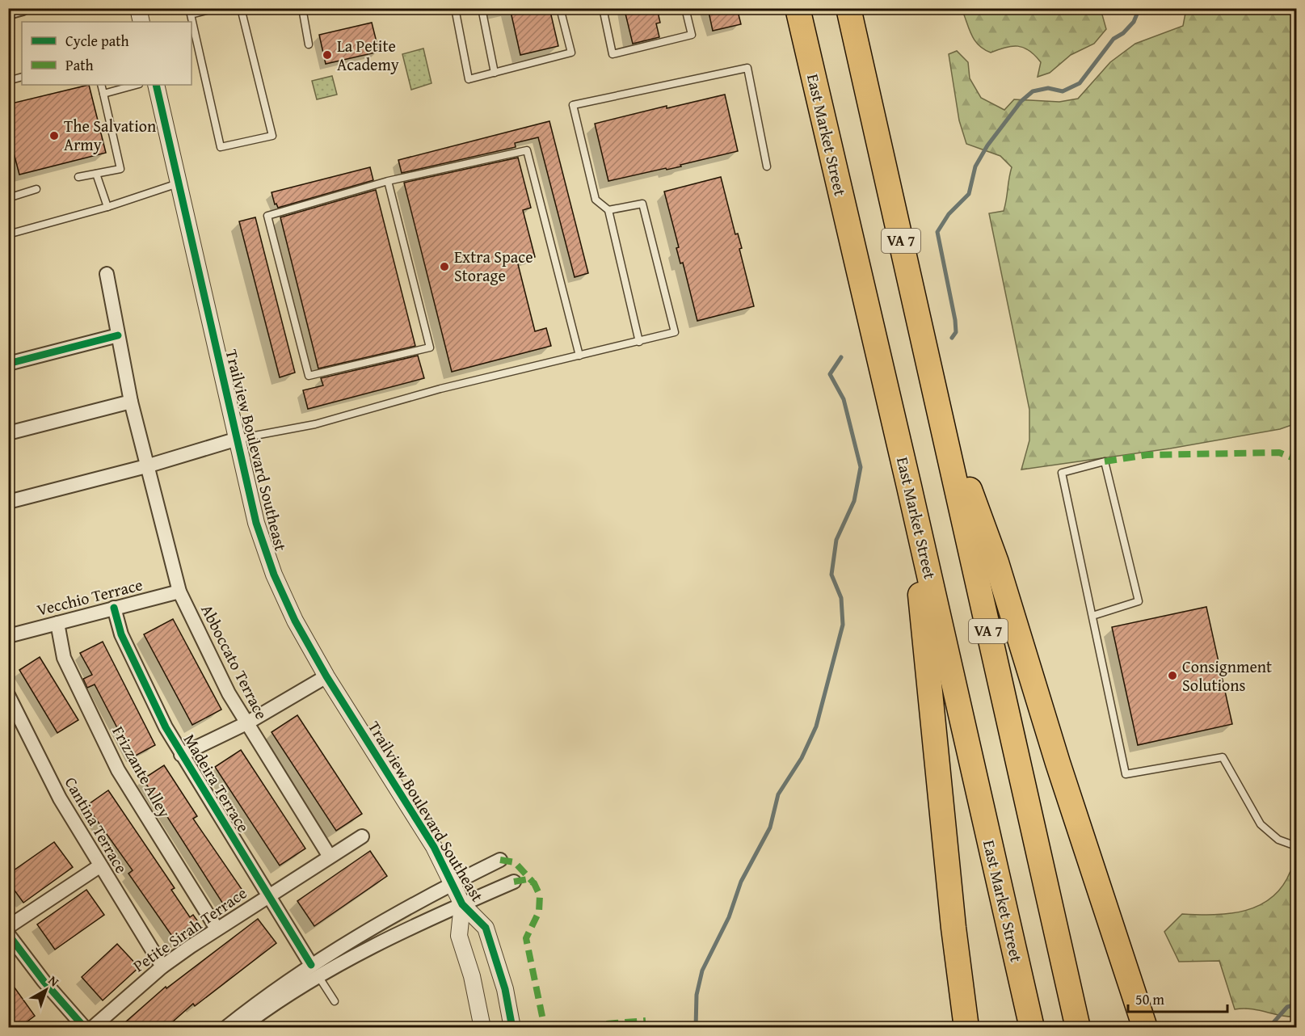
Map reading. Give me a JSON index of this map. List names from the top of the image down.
{
  "streets": {
    "highway": ["East Market Street", "VA 7"],
    "street": [
      "Trailview Boulevard Southeast",
      "Vecchio Terrace",
      "Abboccato Terrace",
      "Frizzante Alley",
      "Madeira Terrace",
      "Cantina Terrace",
      "Petite Sirah Terrace"
    ]
  },
  "crossings": [
    ["Vecchio Terrace", "Abboccato Terrace"],
    ["Vecchio Terrace", "Frizzante Alley"],
    ["Vecchio Terrace", "Madeira Terrace"],
    ["Abboccato Terrace", "Petite Sirah Terrace"],
    ["Frizzante Alley", "Petite Sirah Terrace"],
    ["Madeira Terrace", "Petite Sirah Terrace"],
    ["Cantina Terrace", "Petite Sirah Terrace"]
  ],
  "places": [
    "La Petite Academy",
    "The Salvation Army",
    "Extra Space Storage",
    "Consignment Solutions"
  ],
  "legend": ["Cycle path", "Path"],
  "scale_bar": "50 m",
  "north": "top right"
}
